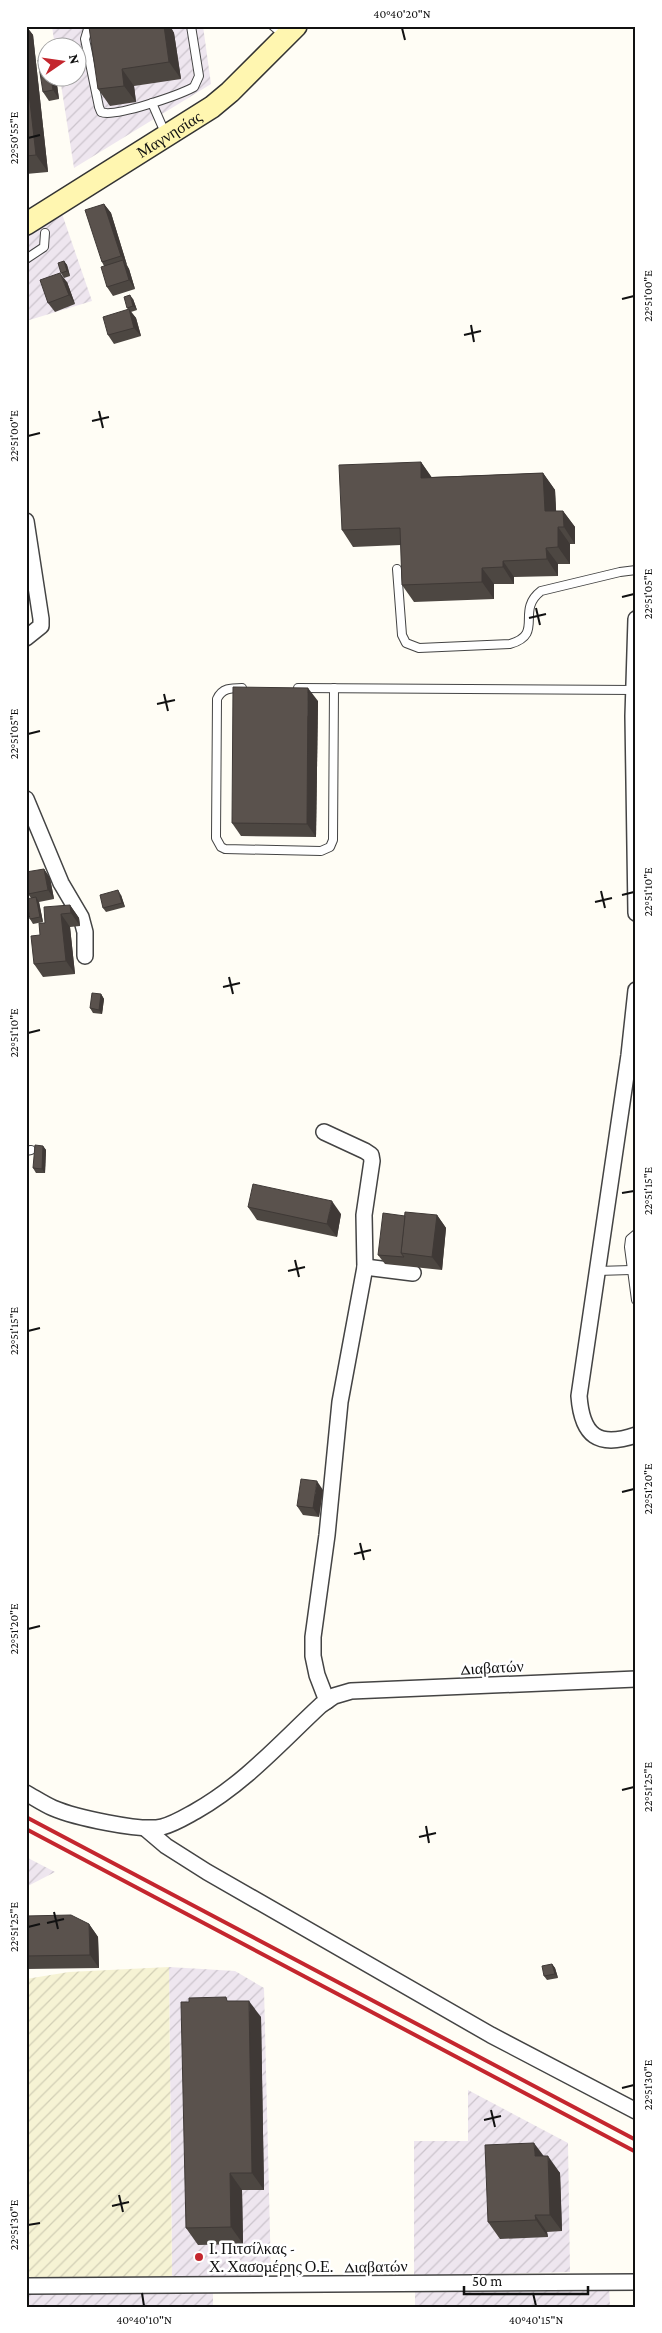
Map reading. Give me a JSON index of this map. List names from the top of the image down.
{
  "streets": {
    "street": ["Μαγνησίας", "Διαβατών"]
  },
  "places": ["Ι. Πιτσίλκας - Χ. Χασομέρης Ο.Ε."],
  "scale_bar": "50 m",
  "north": "right",
  "coordinates": [
    "40°40'20\"N",
    "22°50'55\"E",
    "22°51'00\"E",
    "22°51'05\"E",
    "22°51'10\"E",
    "22°51'15\"E",
    "22°51'20\"E",
    "22°51'25\"E",
    "22°51'30\"E",
    "40°40'10\"N",
    "40°40'15\"N"
  ]
}
